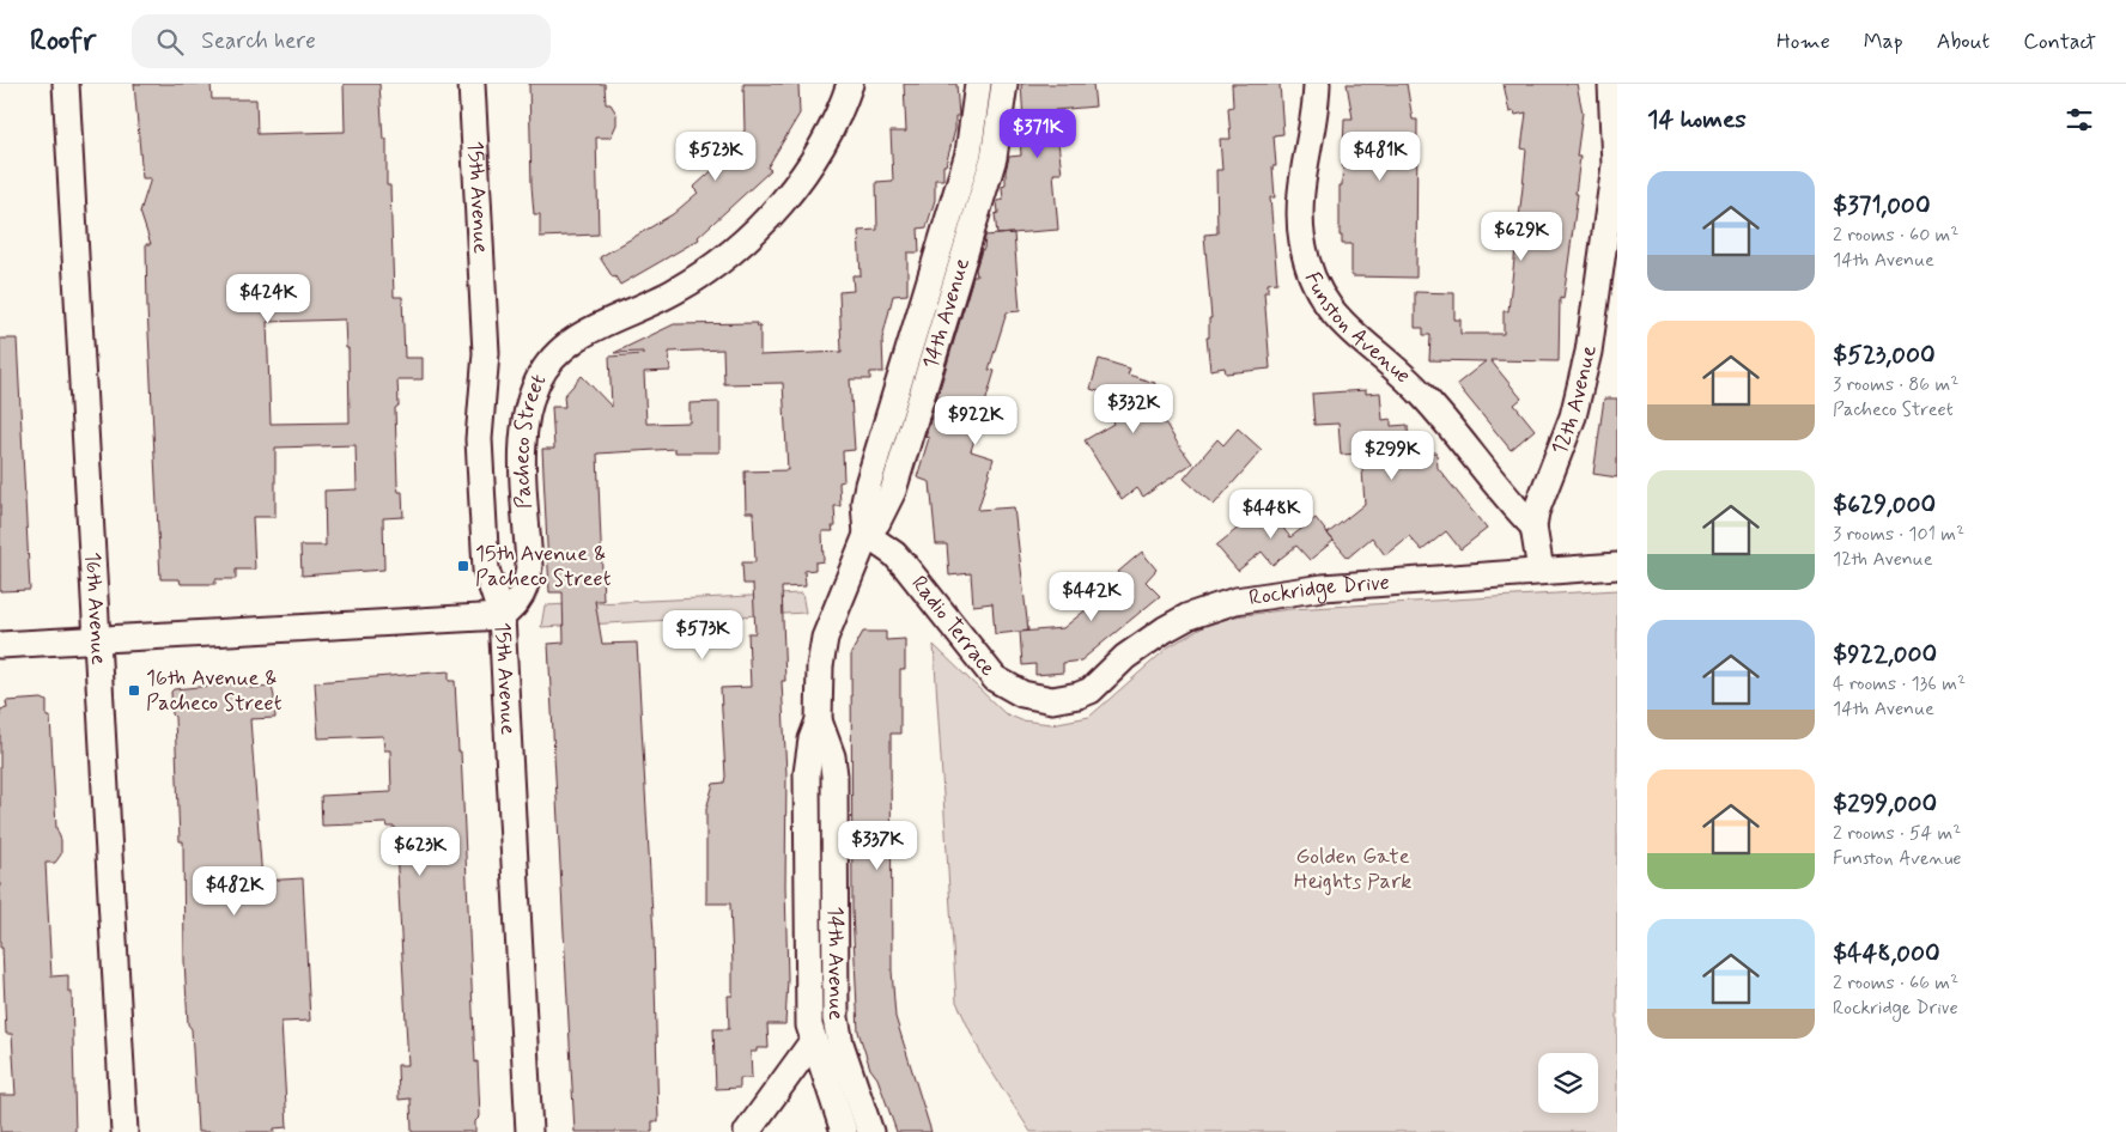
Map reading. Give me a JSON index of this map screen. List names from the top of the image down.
{
  "streets": {
    "street": [
      "15th Avenue",
      "14th Avenue",
      "Funston Avenue",
      "12th Avenue",
      "Pacheco Street",
      "Rockridge Drive",
      "16th Avenue",
      "Radio Terrace"
    ]
  },
  "crossings": [
    ["15th Avenue", "Pacheco Street"],
    ["14th Avenue", "Radio Terrace"],
    ["Funston Avenue", "12th Avenue"],
    ["12th Avenue", "Rockridge Drive"],
    ["Rockridge Drive", "Radio Terrace"]
  ],
  "parks": ["Golden Gate Heights Park"],
  "places": {
    "transit": ["15th Avenue & Pacheco Street", "16th Avenue & Pacheco Street"]
  },
  "page": {
    "header": "Roofr",
    "search": "Search here",
    "nav": [
      "Home",
      "Map",
      "About",
      "Contact"
    ],
    "heading": "14 homes",
    "price": [
      "$371K",
      "$523K",
      "$481K",
      "$629K",
      "$424K",
      "$332K",
      "$922K",
      "$299K",
      "$448K",
      "$442K",
      "$573K",
      "$337K",
      "$623K",
      "$482K"
    ],
    "list": [
      {
        "name": "$371,000",
        "note": "2 rooms · 60 m² · 14th Avenue"
      },
      {
        "name": "$523,000",
        "note": "3 rooms · 86 m² · Pacheco Street"
      },
      {
        "name": "$629,000",
        "note": "3 rooms · 101 m² · 12th Avenue"
      },
      {
        "name": "$922,000",
        "note": "4 rooms · 136 m² · 14th Avenue"
      },
      {
        "name": "$299,000",
        "note": "2 rooms · 54 m² · Funston Avenue"
      },
      {
        "name": "$448,000",
        "note": "2 rooms · 66 m² · Rockridge Drive"
      }
    ]
  }
}
